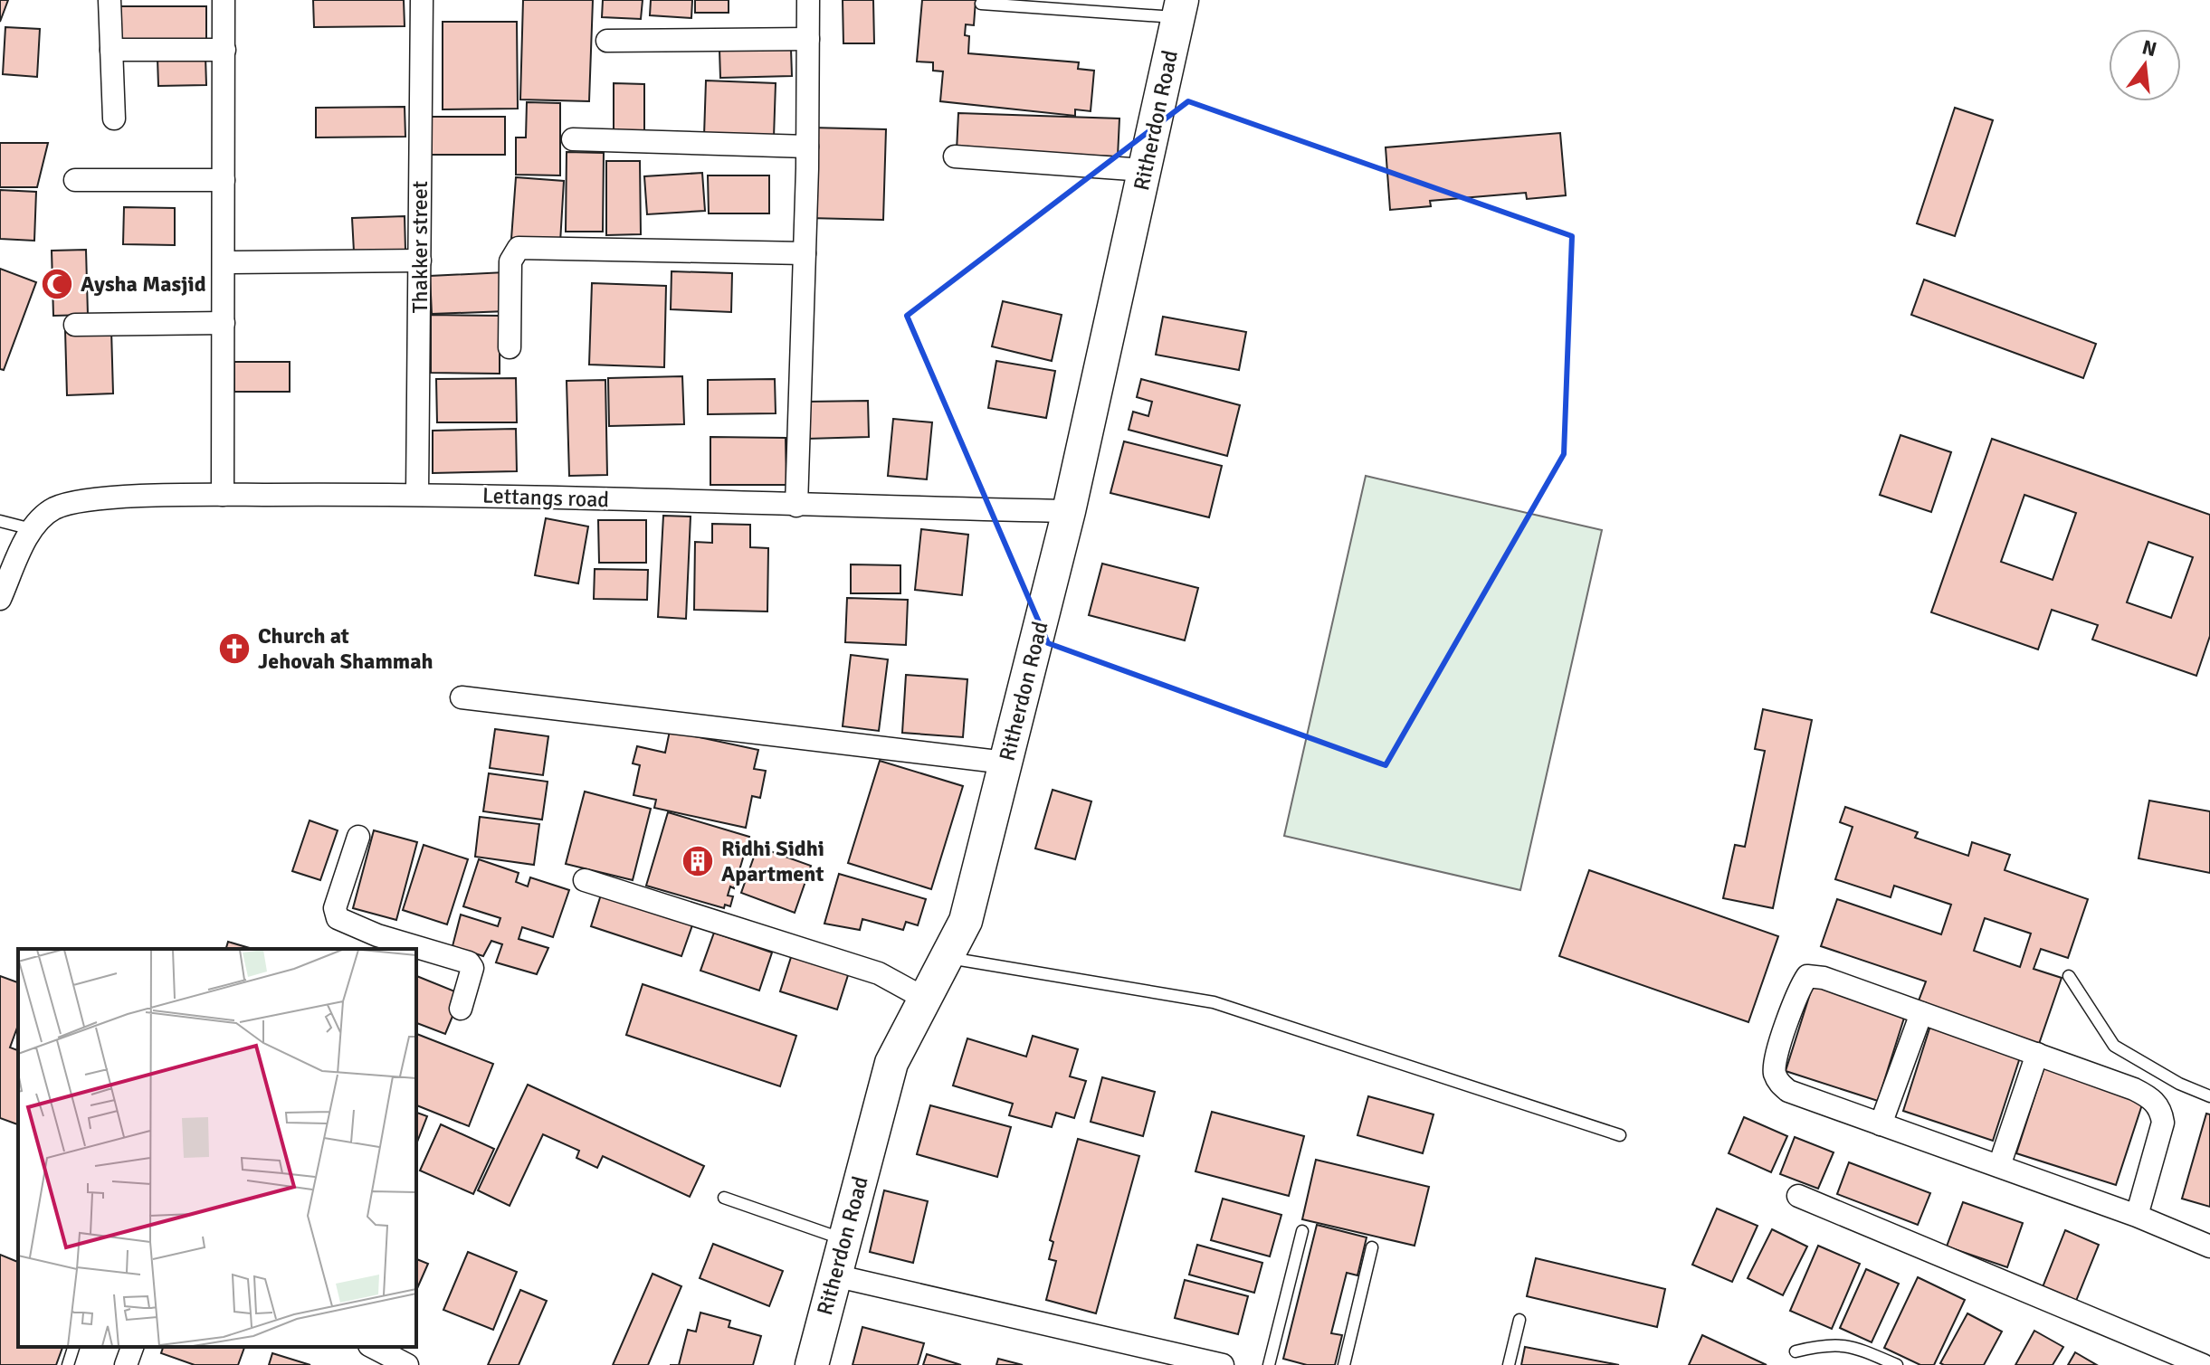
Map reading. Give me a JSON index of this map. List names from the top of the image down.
{
  "streets": {
    "main road": ["Ritherdon Road"],
    "street": ["Thakker street", "Lettangs road"]
  },
  "crossings": [
    ["Ritherdon Road", "Lettangs road"],
    ["Thakker street", "Lettangs road"]
  ],
  "places": {
    "mosque": ["Aysha Masjid"],
    "church": ["Church at Jehovah Shammah"],
    "building": ["Ridhi Sidhi Apartment"]
  },
  "north": "top"
}
